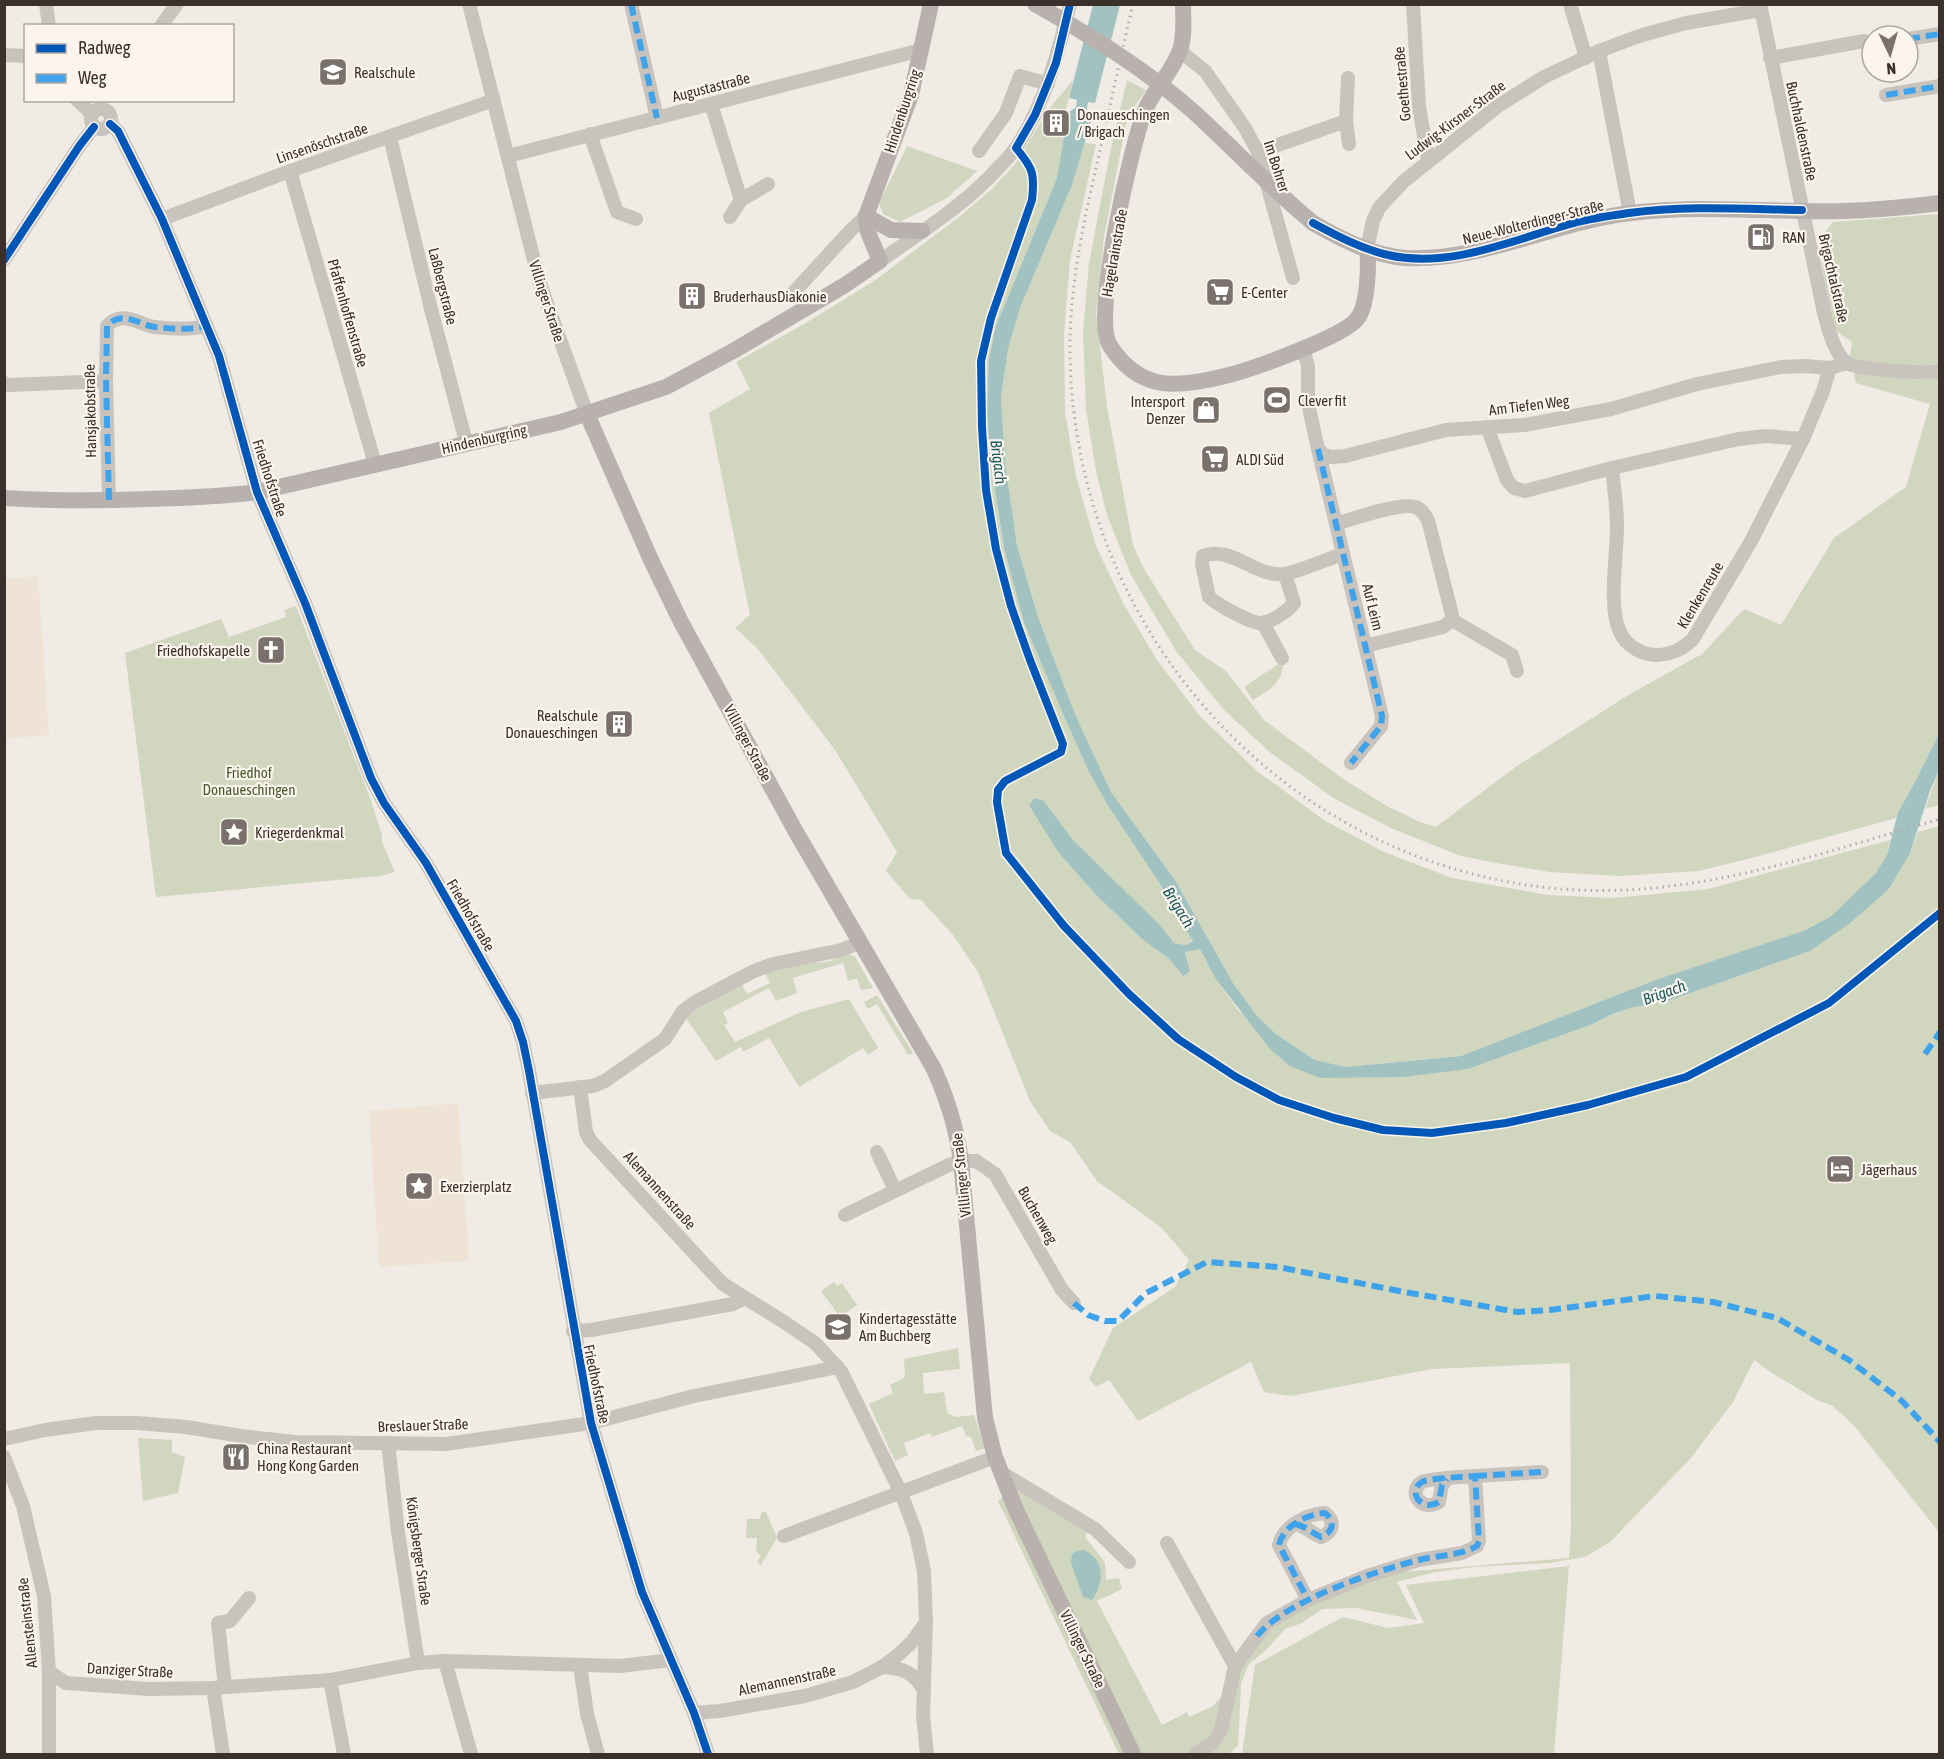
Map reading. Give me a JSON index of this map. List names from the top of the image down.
{
  "streets": {
    "main road": [
      "Hindenburgring",
      "Neue-Wolterdinger-Straße",
      "Hagelrainstraße",
      "Villinger Straße"
    ],
    "street": [
      "Goethestraße",
      "Augustastraße",
      "Ludwig-Kirsner-Straße",
      "Buchhaldenstraße",
      "Linsenöschstraße",
      "Im Bohrer",
      "Brigachtalstraße",
      "Laßbergstraße",
      "Pfaffenhoffenstraße",
      "Am Tiefen Weg",
      "Hansjakobstraße",
      "Friedhofstraße",
      "Klenkenreute",
      "Auf Leim",
      "Alemannenstraße",
      "Buchenweg",
      "Breslauer Straße",
      "Königsberger Straße",
      "Allensteinstraße",
      "Danziger Straße"
    ]
  },
  "crossings": [
    ["Goethestraße", "Ludwig-Kirsner-Straße"],
    ["Augustastraße", "Hindenburgring"],
    ["Augustastraße", "Villinger Straße"],
    ["Hindenburgring", "Laßbergstraße"],
    ["Hindenburgring", "Villinger Straße"],
    ["Hindenburgring", "Pfaffenhoffenstraße"],
    ["Hindenburgring", "Hansjakobstraße"],
    ["Hindenburgring", "Friedhofstraße"],
    ["Ludwig-Kirsner-Straße", "Buchhaldenstraße"],
    ["Ludwig-Kirsner-Straße", "Neue-Wolterdinger-Straße"],
    ["Ludwig-Kirsner-Straße", "Hagelrainstraße"],
    ["Buchhaldenstraße", "Neue-Wolterdinger-Straße"],
    ["Buchhaldenstraße", "Brigachtalstraße"],
    ["Linsenöschstraße", "Laßbergstraße"],
    ["Linsenöschstraße", "Villinger Straße"],
    ["Linsenöschstraße", "Pfaffenhoffenstraße"],
    ["Linsenöschstraße", "Friedhofstraße"],
    ["Im Bohrer", "Hagelrainstraße"],
    ["Neue-Wolterdinger-Straße", "Hagelrainstraße"],
    ["Neue-Wolterdinger-Straße", "Brigachtalstraße"],
    ["Brigachtalstraße", "Am Tiefen Weg"],
    ["Villinger Straße", "Buchenweg"],
    ["Am Tiefen Weg", "Klenkenreute"],
    ["Am Tiefen Weg", "Auf Leim"],
    ["Hansjakobstraße", "Friedhofstraße"],
    ["Friedhofstraße", "Alemannenstraße"],
    ["Friedhofstraße", "Breslauer Straße"],
    ["Friedhofstraße", "Danziger Straße"],
    ["Alemannenstraße", "Breslauer Straße"],
    ["Breslauer Straße", "Königsberger Straße"],
    ["Königsberger Straße", "Danziger Straße"],
    ["Allensteinstraße", "Danziger Straße"]
  ],
  "water": ["Brigach"],
  "parks": ["Friedhof Donaueschingen"],
  "places": {
    "school or university": ["Realschule", "Kindertagesstätte Am Buchberg"],
    "building": ["Donaueschingen / Brigach", "BruderhausDiakonie", "Realschule Donaueschingen"],
    "fuel station": ["RAN"],
    "supermarket": ["E-Center", "ALDI Süd"],
    "sports": ["Clever fit"],
    "shop": ["Intersport Denzer"],
    "church": ["Friedhofskapelle"],
    "place": ["Kriegerdenkmal", "Exerzierplatz"],
    "hotel": ["Jägerhaus"],
    "restaurant": ["China Restaurant Hong Kong Garden"]
  },
  "legend": ["Radweg", "Weg"],
  "north": "bottom"
}
